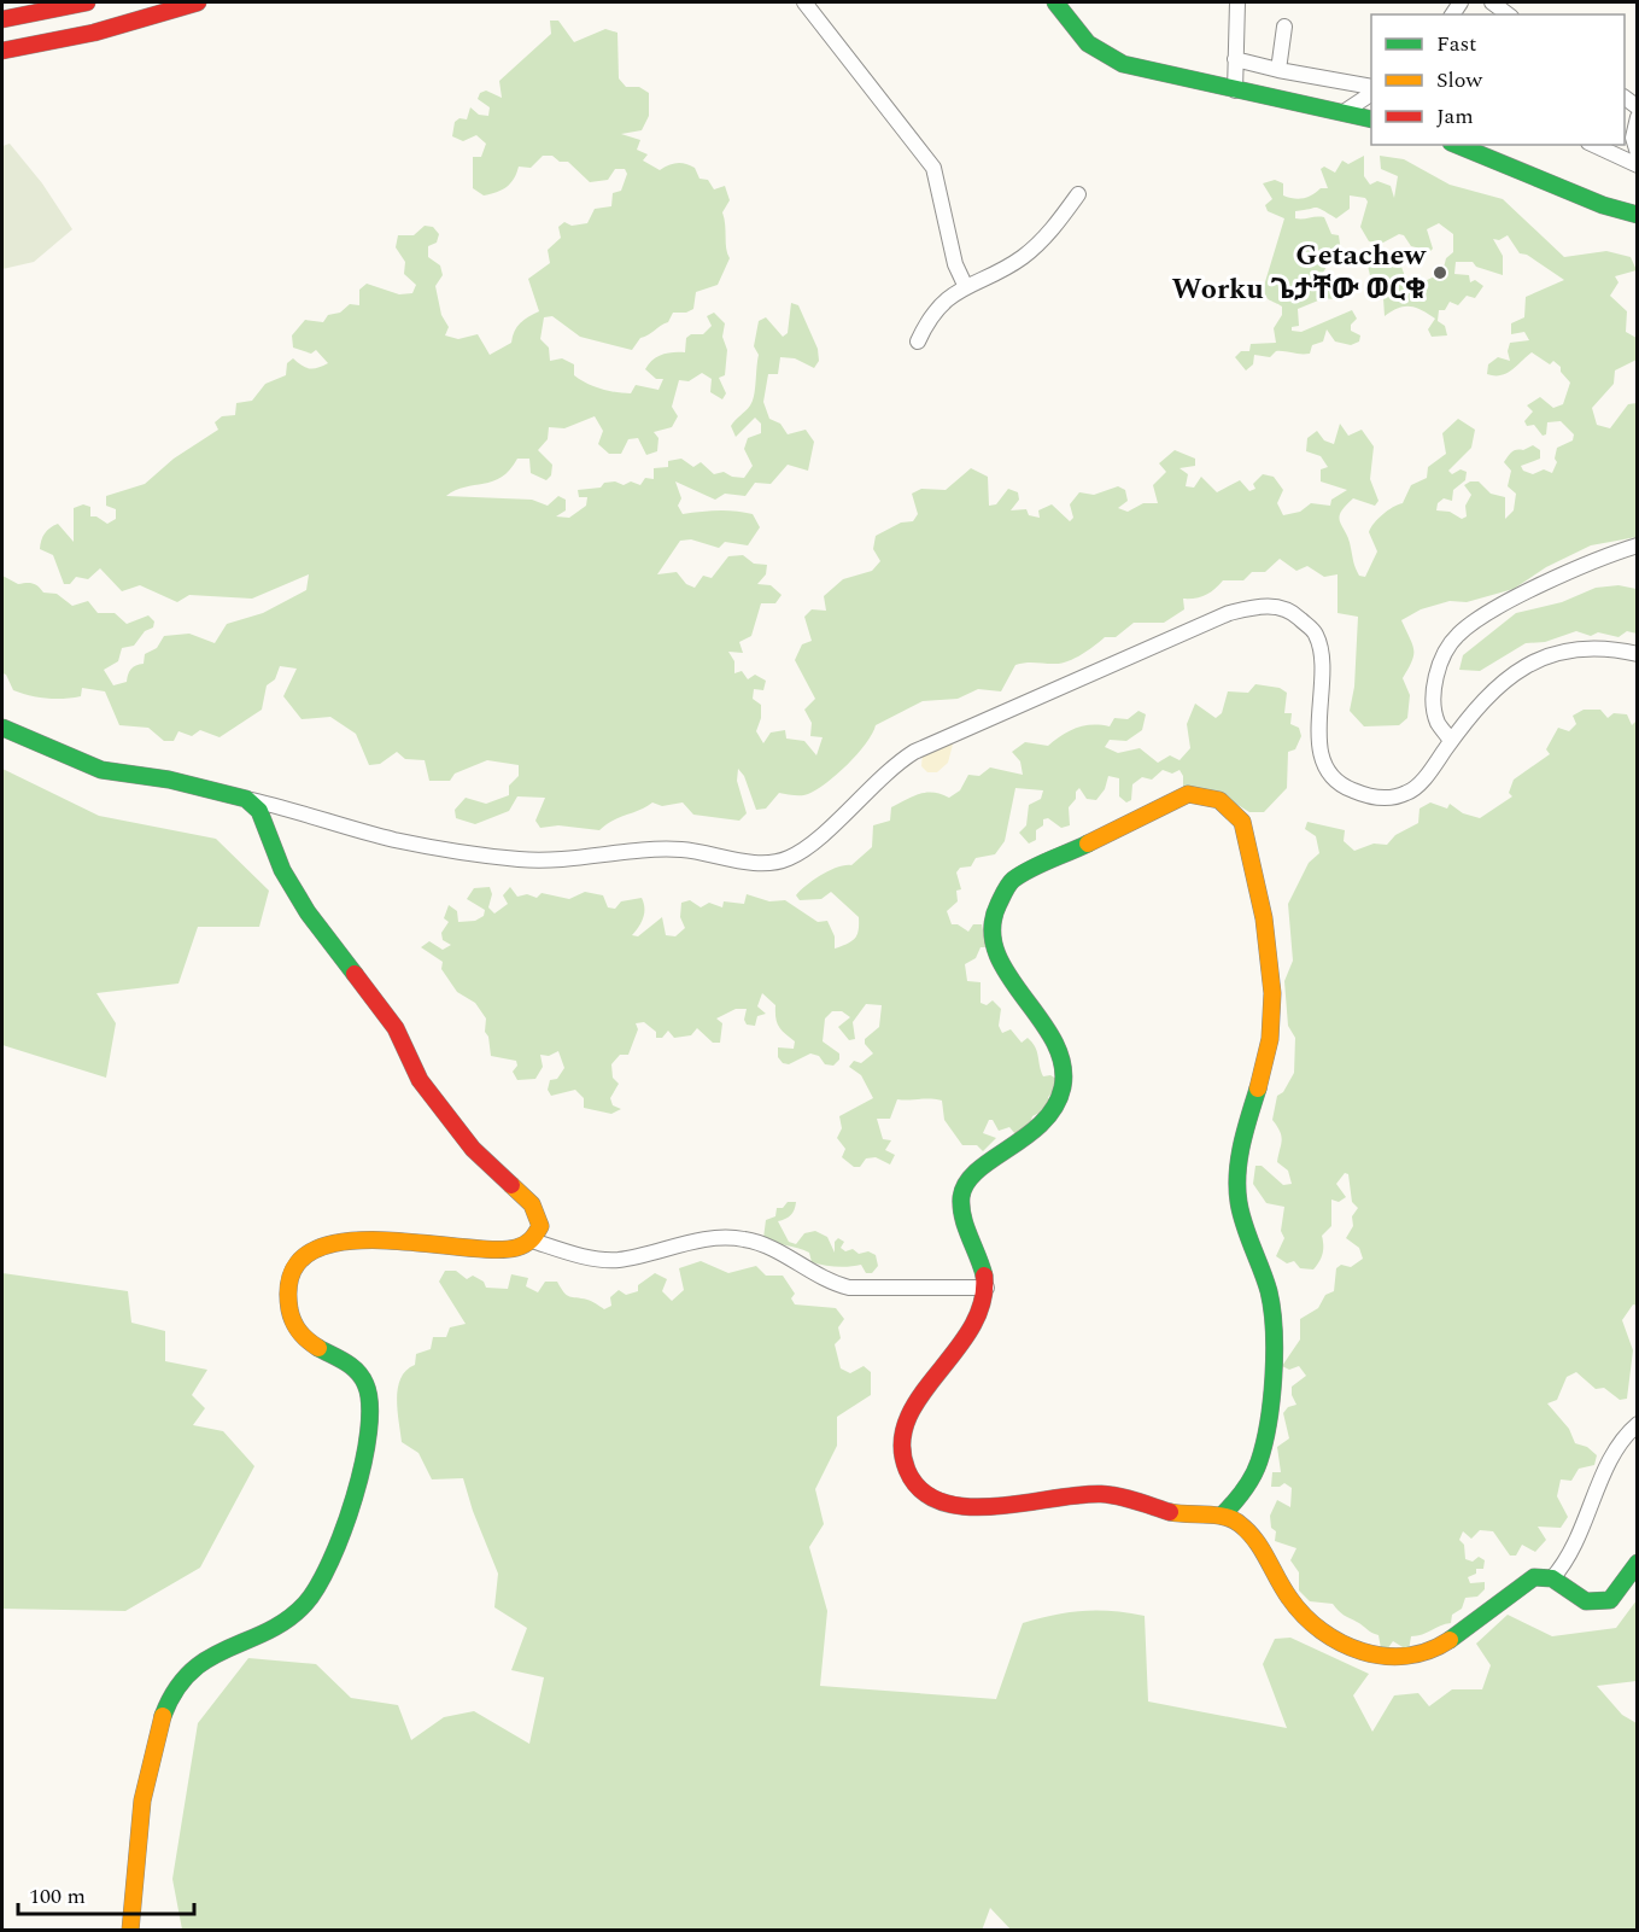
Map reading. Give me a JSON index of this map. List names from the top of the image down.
{
  "places": ["Getachew Worku ጌታቸው ወርቁ"],
  "legend": ["Fast", "Slow", "Jam"],
  "scale_bar": "100 m"
}
